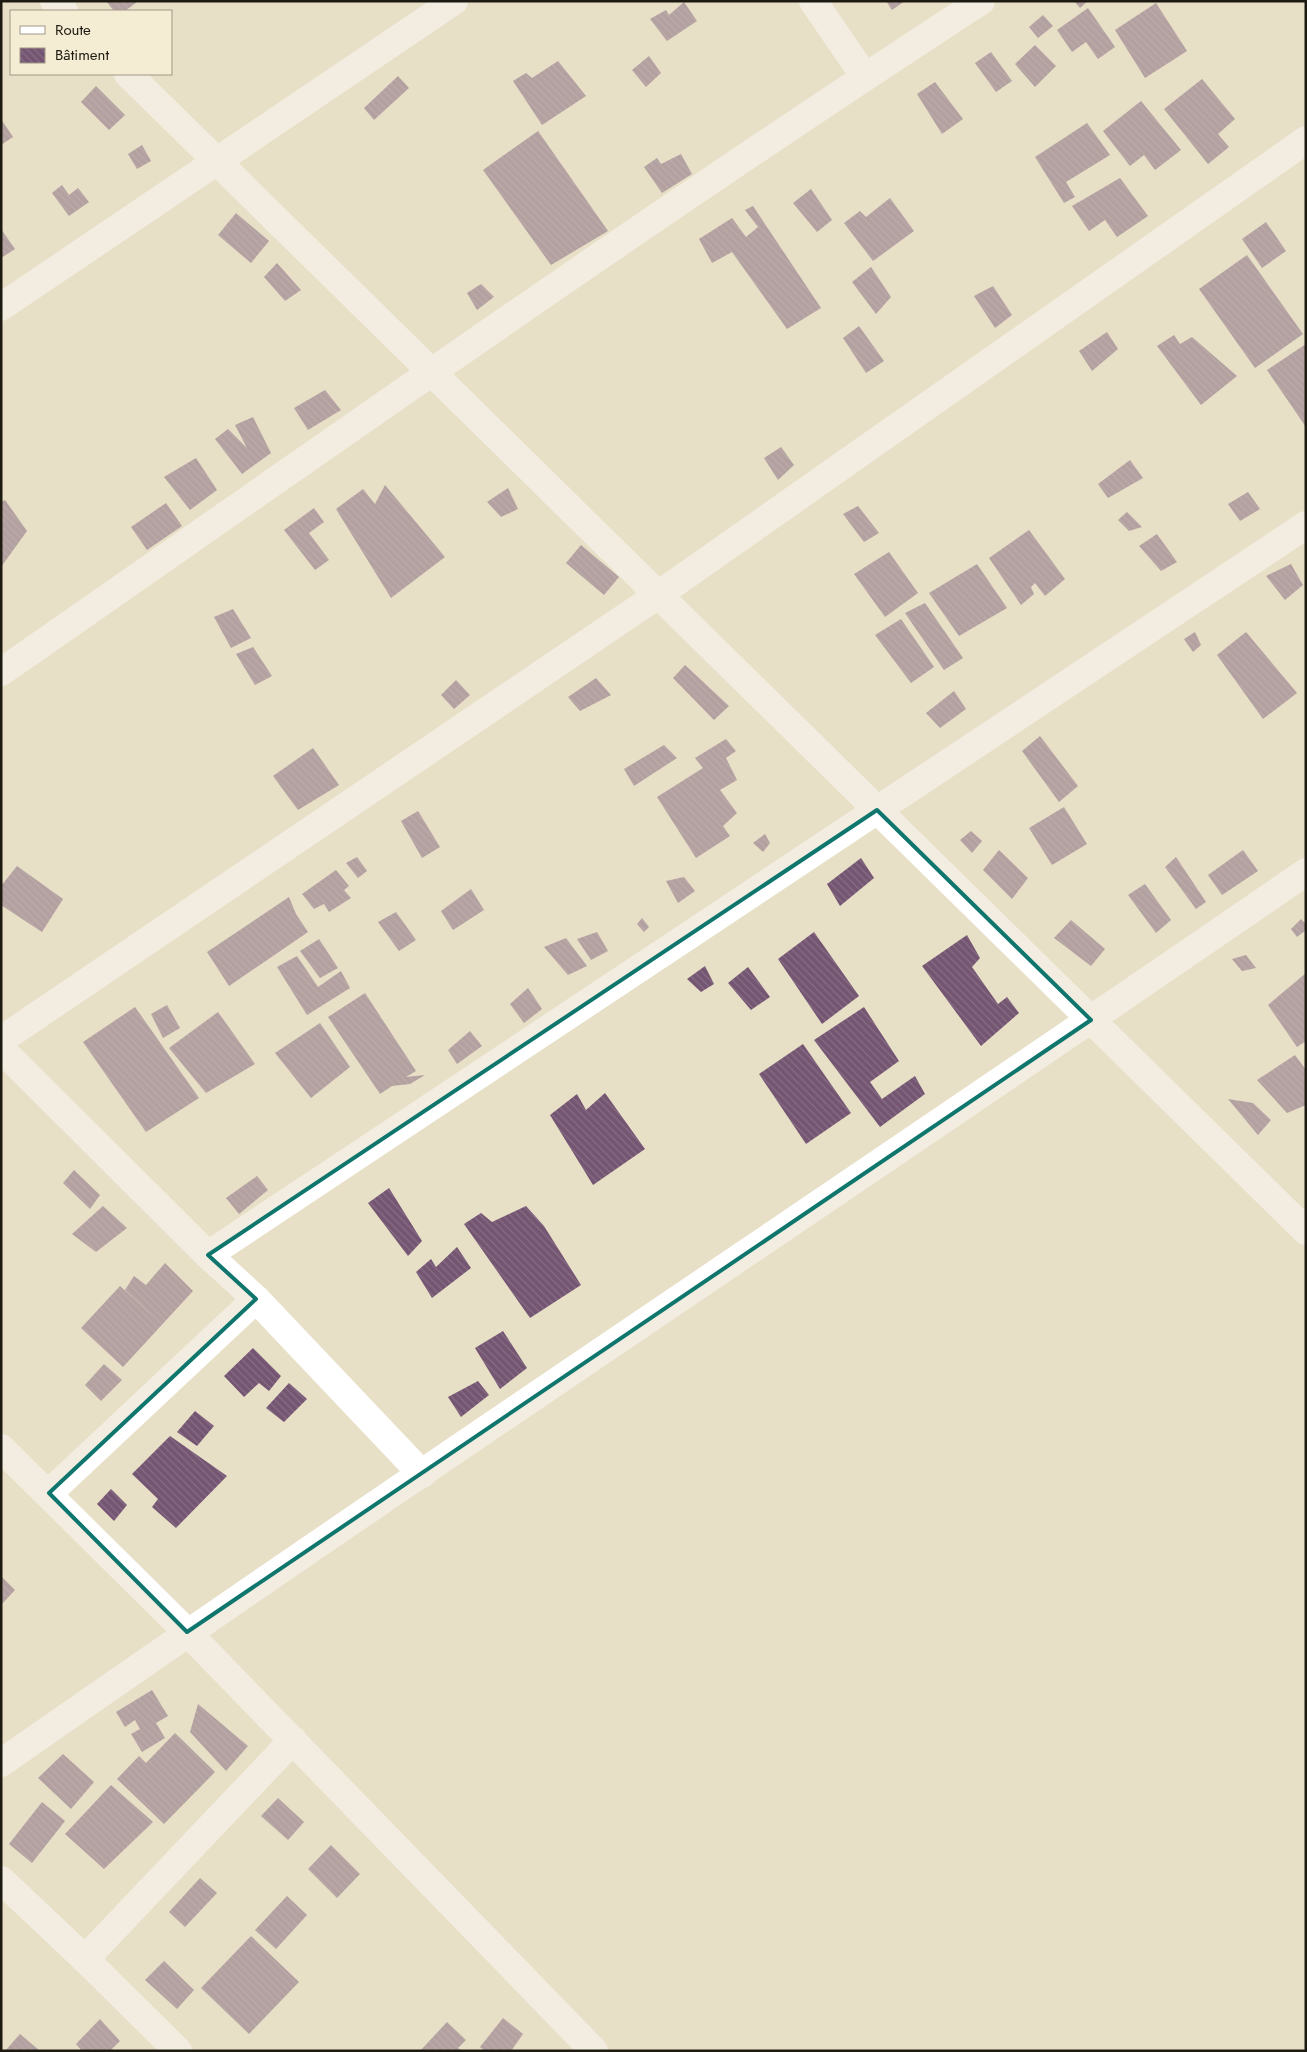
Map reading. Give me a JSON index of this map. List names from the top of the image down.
{
  "legend": ["Route", "Bâtiment"]
}
